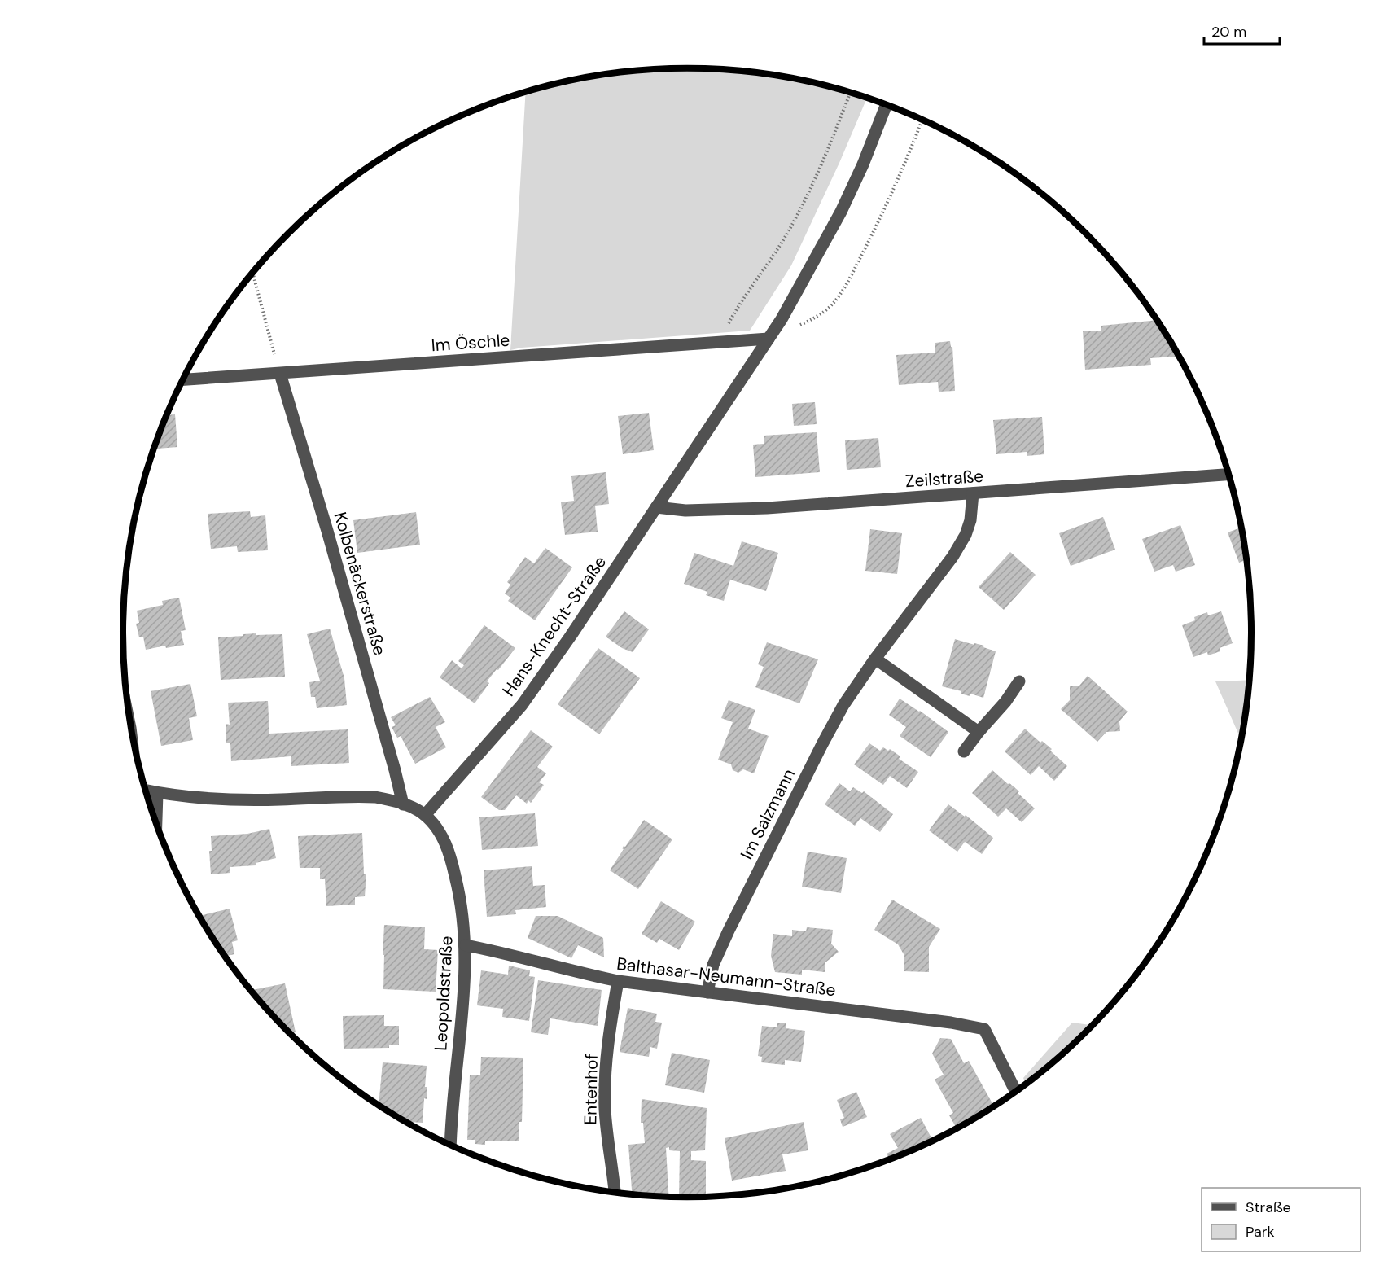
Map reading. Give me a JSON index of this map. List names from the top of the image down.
{
  "streets": {
    "street": [
      "Im Öschle",
      "Zeilstraße",
      "Kolbenäckerstraße",
      "Hans-Knecht-Straße",
      "Im Salzmann",
      "Balthasar-Neumann-Straße",
      "Leopoldstraße",
      "Entenhof"
    ]
  },
  "crossings": [
    ["Im Öschle", "Kolbenäckerstraße"],
    ["Im Öschle", "Hans-Knecht-Straße"],
    ["Zeilstraße", "Hans-Knecht-Straße"],
    ["Zeilstraße", "Im Salzmann"],
    ["Hans-Knecht-Straße", "Leopoldstraße"],
    ["Im Salzmann", "Balthasar-Neumann-Straße"],
    ["Balthasar-Neumann-Straße", "Leopoldstraße"],
    ["Balthasar-Neumann-Straße", "Entenhof"]
  ],
  "legend": ["Straße", "Park"],
  "scale_bar": "20 m"
}
